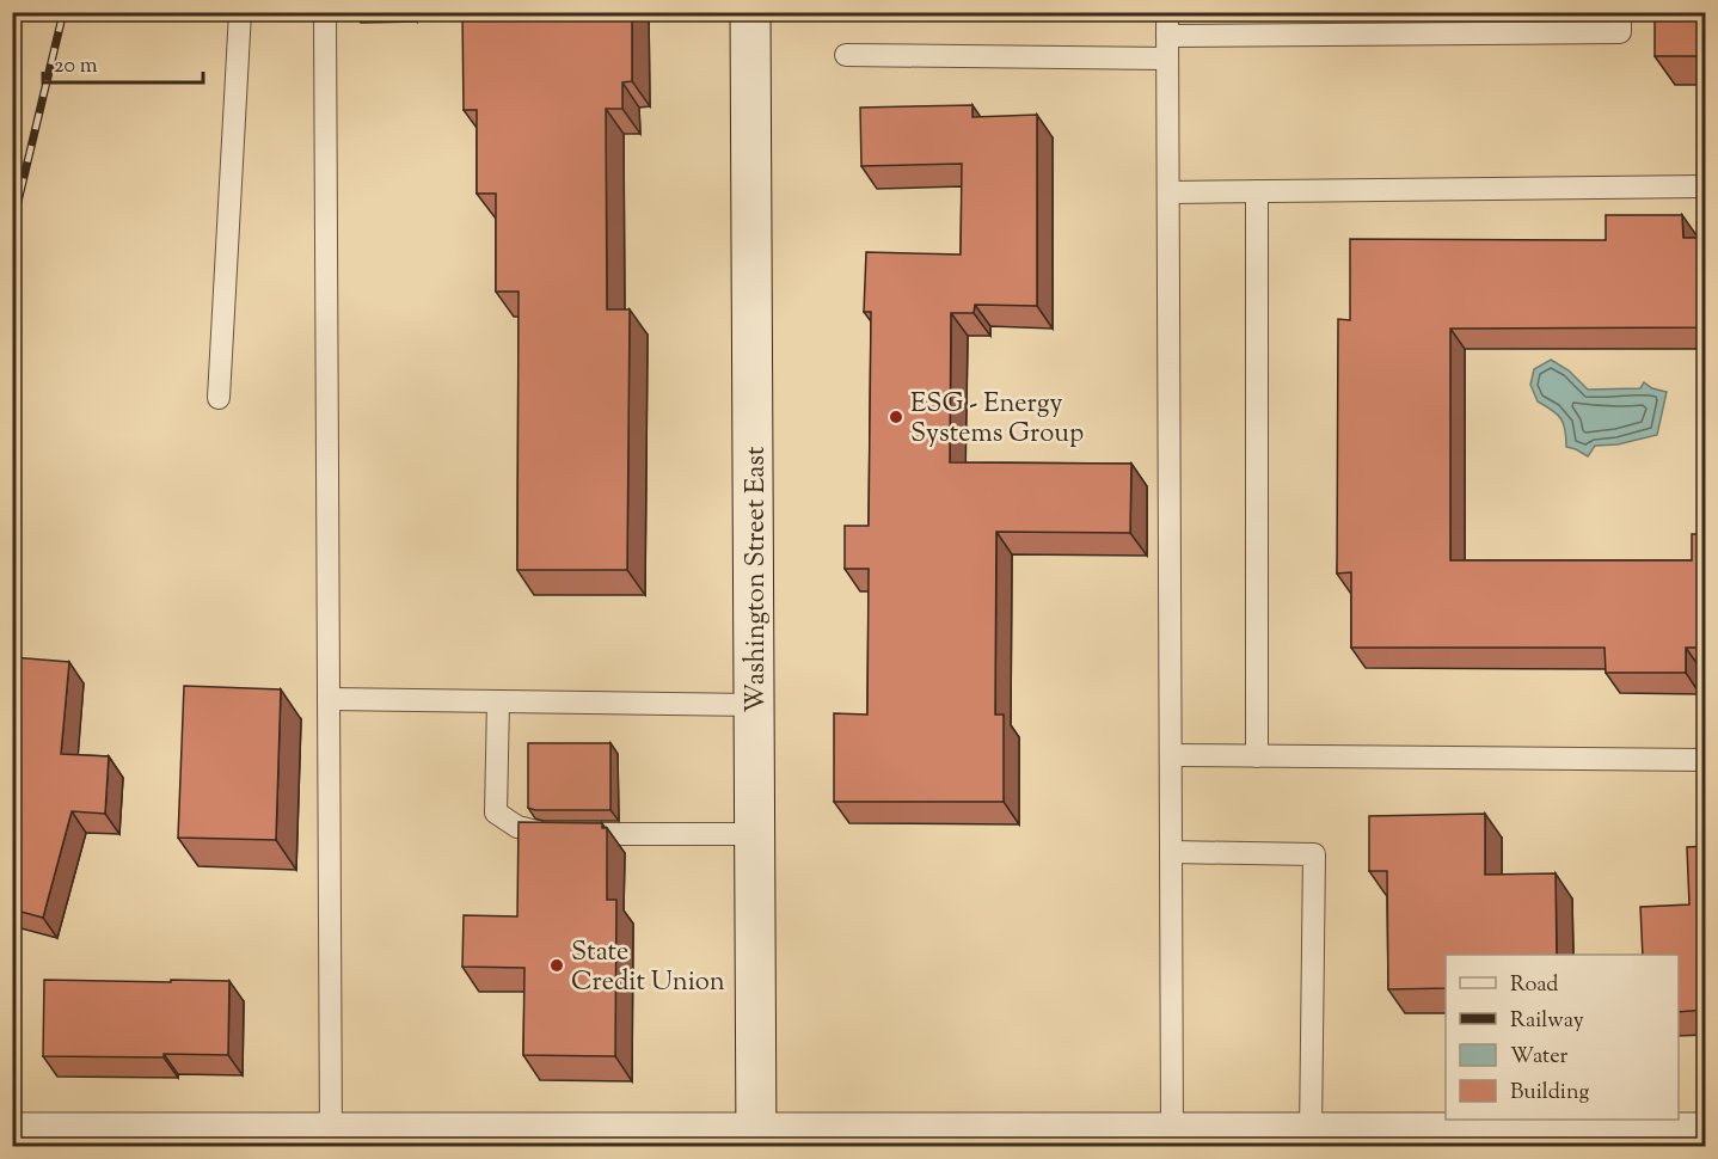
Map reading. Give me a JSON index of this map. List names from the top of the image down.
{
  "streets": {
    "street": ["Washington Street East"]
  },
  "places": ["ESG - Energy Systems Group", "State Credit Union"],
  "legend": [
    "Road",
    "Railway",
    "Water",
    "Building"
  ],
  "scale_bar": "20 m"
}
